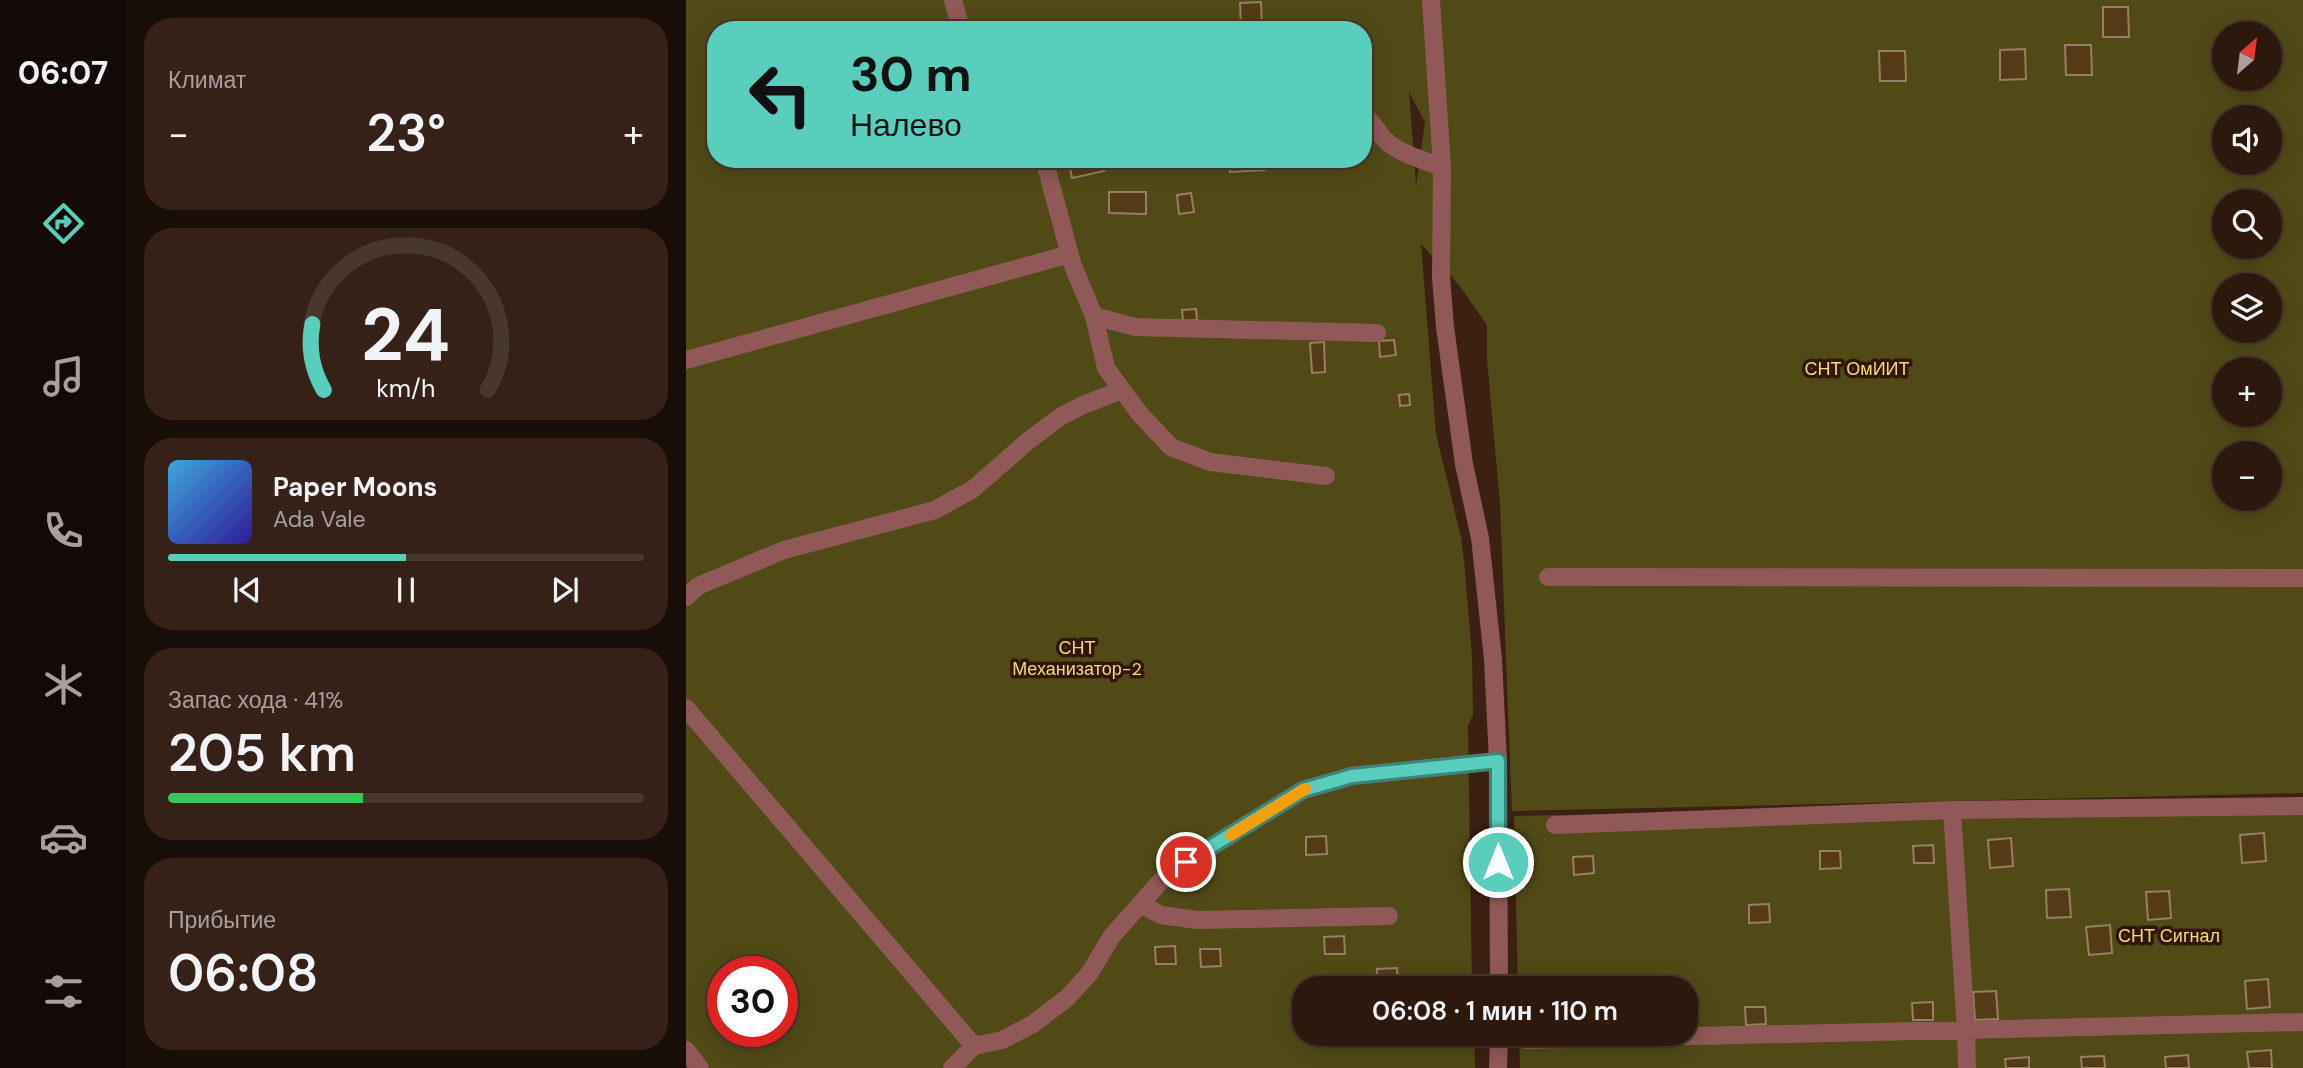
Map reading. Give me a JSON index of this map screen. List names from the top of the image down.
{
  "parks": ["СНТ ОмИИТ", "СНТ Механизатор-2", "СНТ Сигнал"],
  "north": "top right",
  "page": {
    "tabs": "06:07",
    "tile": [
      "Климат",
      ["Запас хода · 41%", "205 km"],
      ["Прибытие", "06:08"]
    ],
    "map_buttons": ["+", "−"],
    "turn": ["30 m", "Налево"],
    "heat": ["−", "23°", "+"],
    "song": ["Paper Moons", "Ada Vale"],
    "limit": "30",
    "trip": "06:08 · 1 мин · 110 m",
    "gauge": ["24", "km/h"]
  }
}
